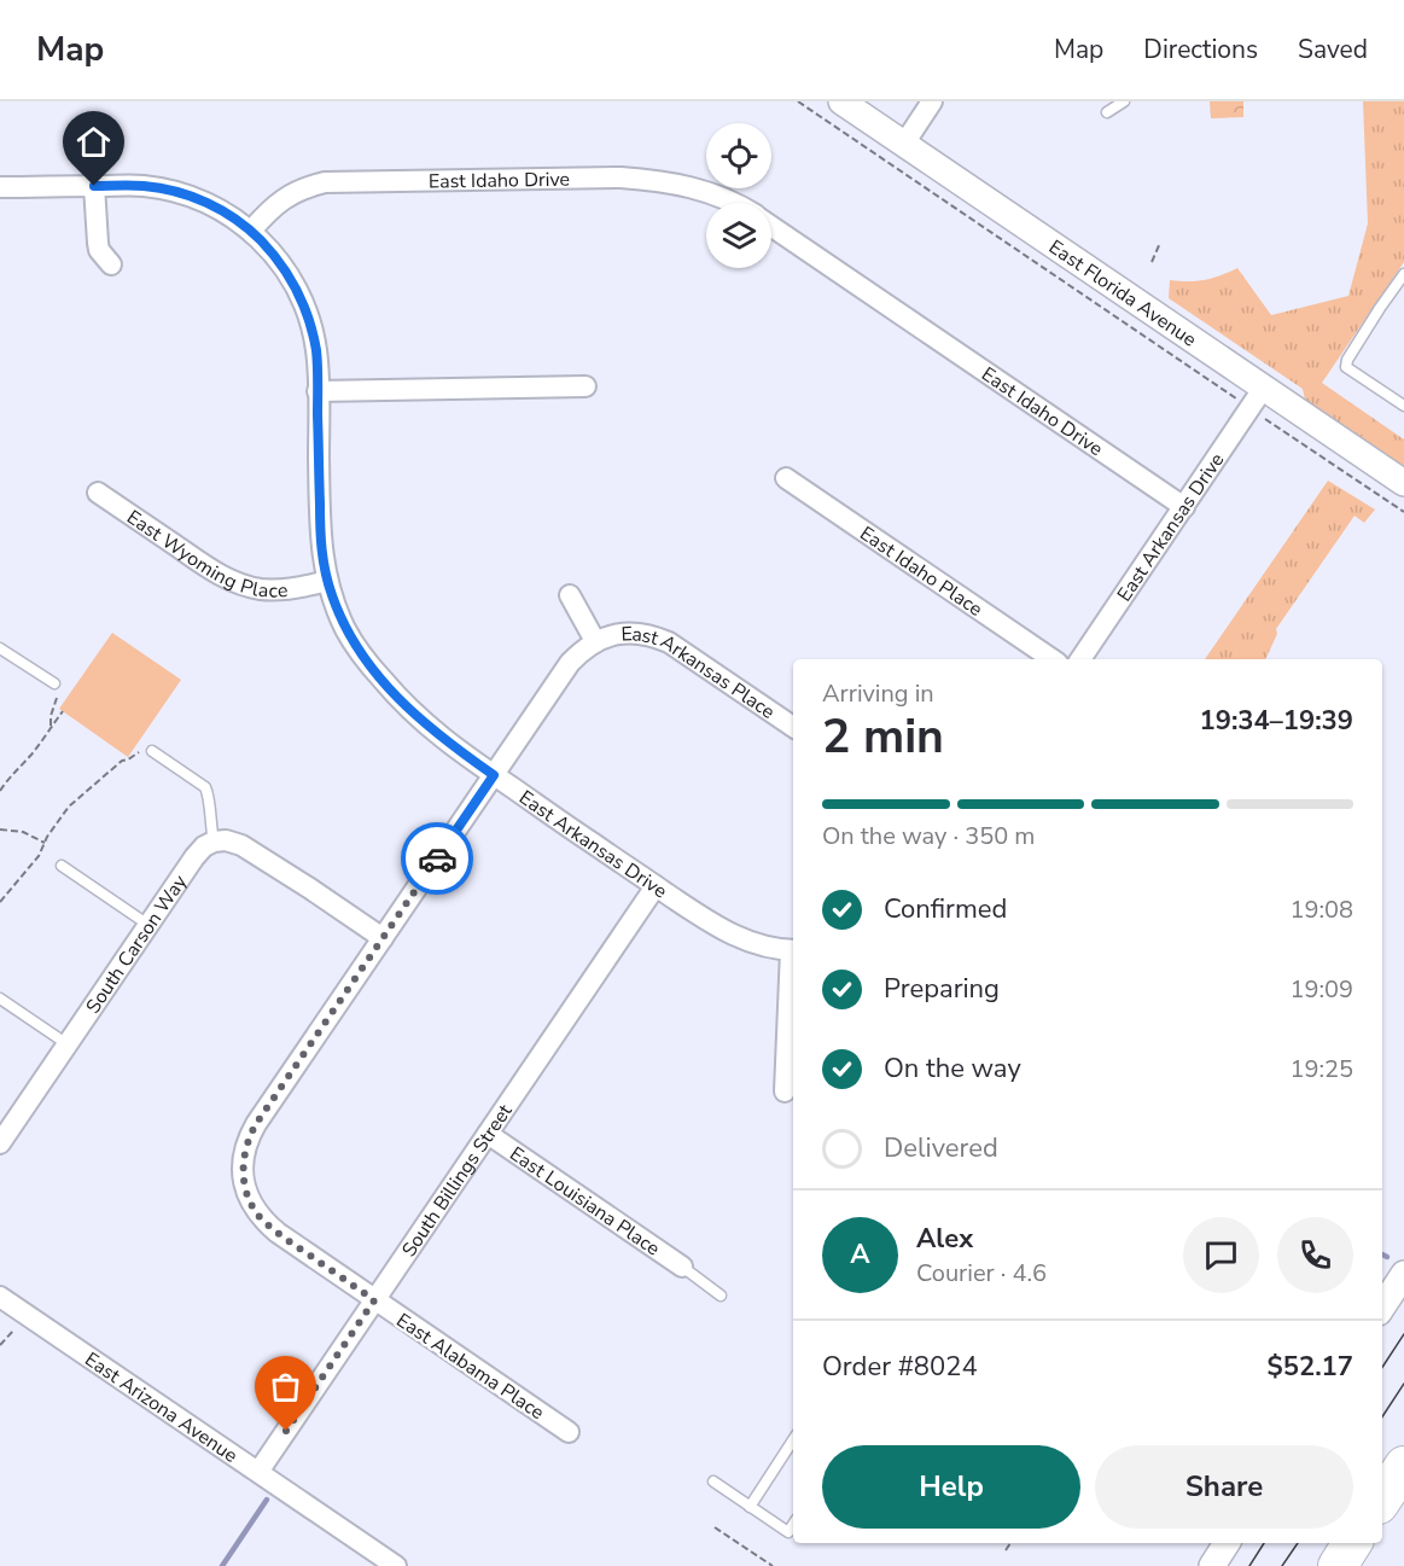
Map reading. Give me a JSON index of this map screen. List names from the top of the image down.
{
  "streets": {
    "street": [
      "East Idaho Drive",
      "East Florida Avenue",
      "East Arkansas Drive",
      "East Wyoming Place",
      "East Idaho Place",
      "East Arkansas Place",
      "South Carson Way",
      "South Billings Street",
      "East Louisiana Place",
      "East Alabama Place",
      "East Arizona Avenue"
    ]
  },
  "crossings": [
    ["East Idaho Drive", "East Arkansas Drive"],
    ["East Florida Avenue", "East Arkansas Drive"],
    ["East Arkansas Drive", "East Wyoming Place"],
    ["East Arkansas Drive", "East Arkansas Place"],
    ["East Arkansas Drive", "South Billings Street"],
    ["East Arkansas Place", "East Alabama Place"],
    ["South Billings Street", "East Louisiana Place"],
    ["South Billings Street", "East Alabama Place"],
    ["South Billings Street", "East Arizona Avenue"]
  ],
  "page": {
    "header": "Map",
    "nav": ["Map", "Directions", "Saved"],
    "heading": ["2 min", "Arriving in", "19:34–19:39"],
    "panel": [
      "Alex",
      "Courier · 4.6",
      "Order #8024",
      "$52.17"
    ],
    "bar": "On the way · 350 m",
    "list": [
      ["Confirmed", "19:08"],
      ["Preparing", "19:09"],
      ["On the way", "19:25"],
      "Delivered"
    ],
    "round": "A",
    "buttons": ["Help", "Share"]
  }
}
